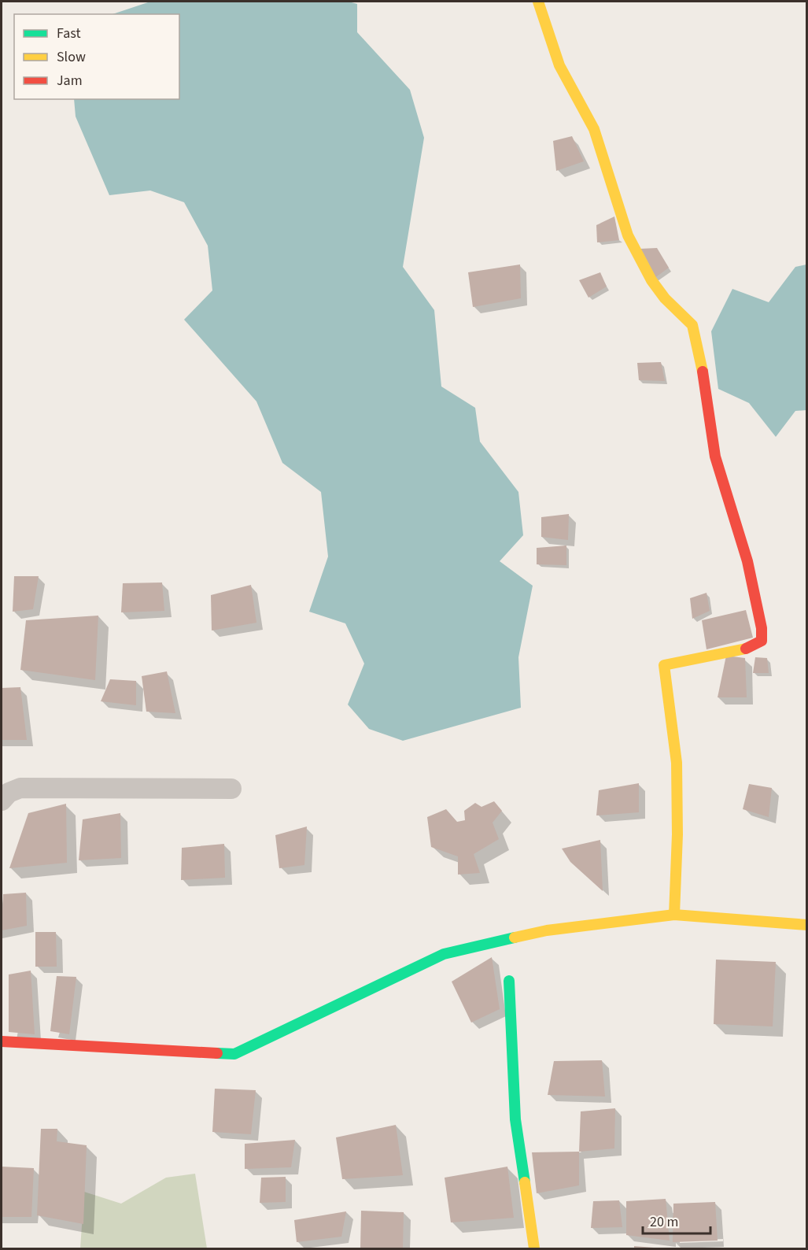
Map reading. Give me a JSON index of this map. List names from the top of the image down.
{
  "legend": ["Fast", "Slow", "Jam"],
  "scale_bar": "20 m"
}
